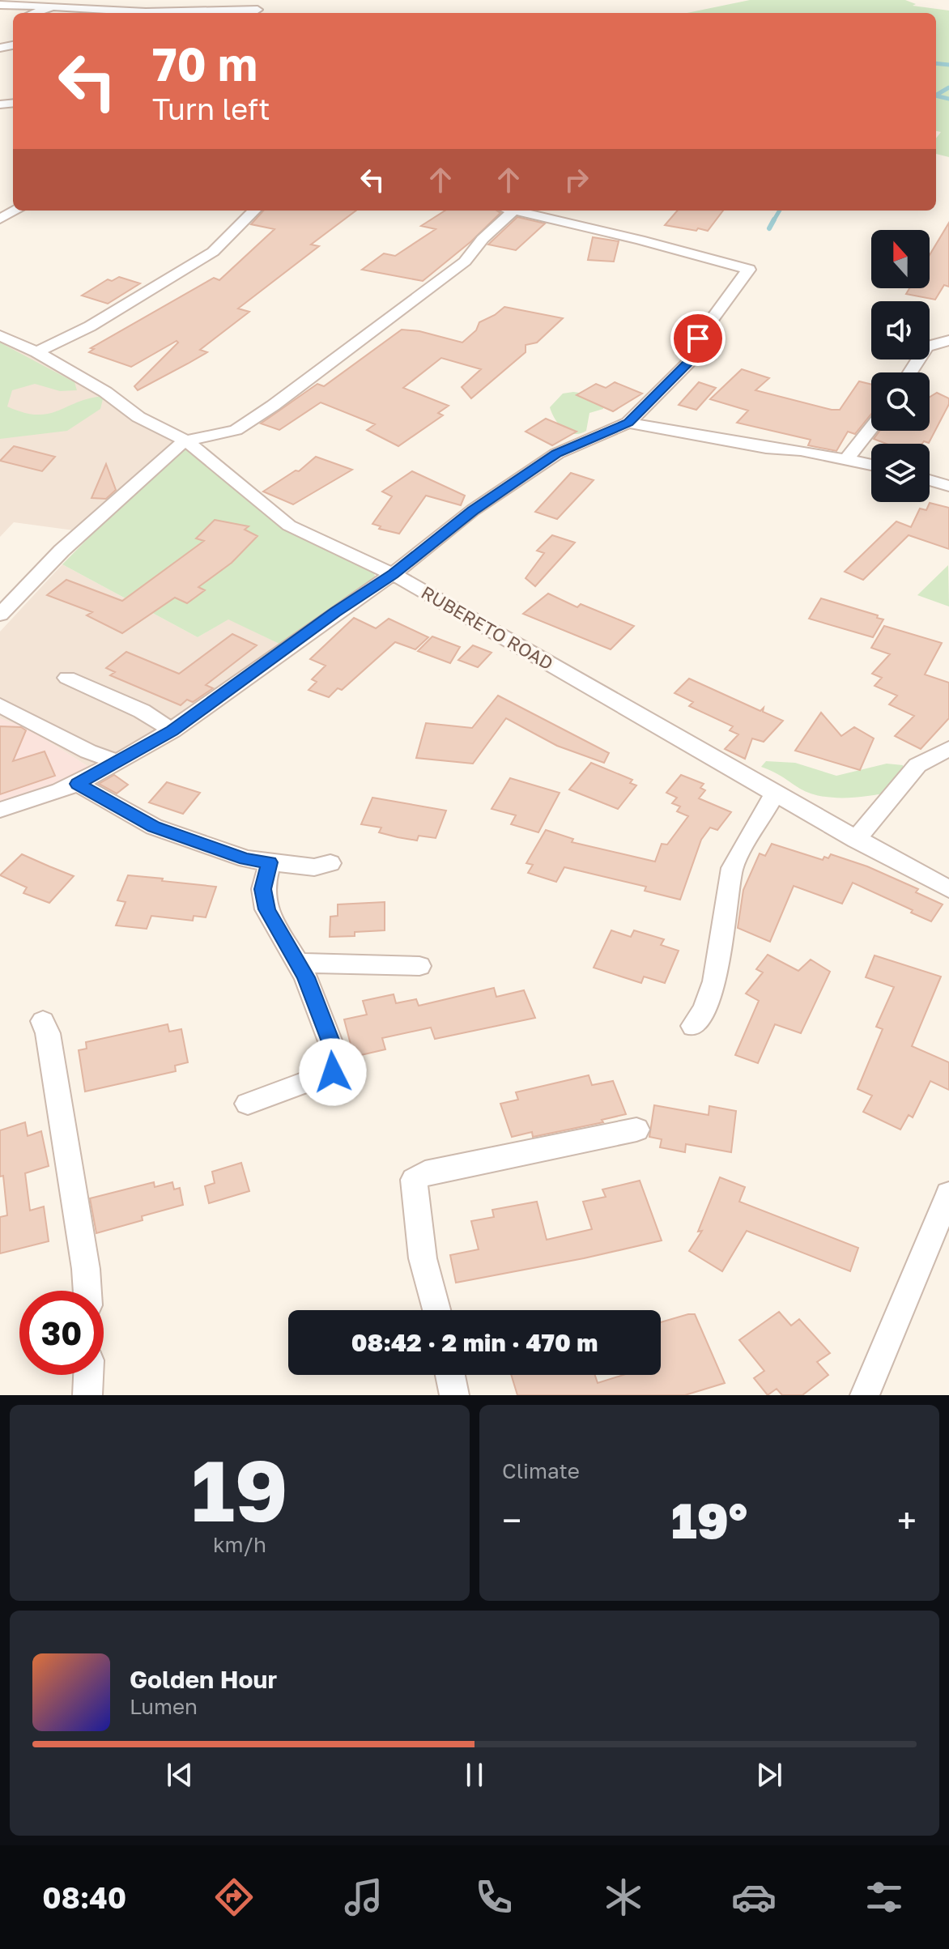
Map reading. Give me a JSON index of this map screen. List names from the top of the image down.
{
  "streets": {
    "street": ["RUBERETO ROAD"]
  },
  "north": "top",
  "page": {
    "turn": ["70 m", "Turn left"],
    "limit": "30",
    "trip": "08:42 · 2 min · 470 m",
    "tile": [
      ["19", "km/h"],
      "Climate"
    ],
    "heat": ["−", "19°", "+"],
    "song": ["Golden Hour", "Lumen"],
    "tabs": "08:40"
  }
}
